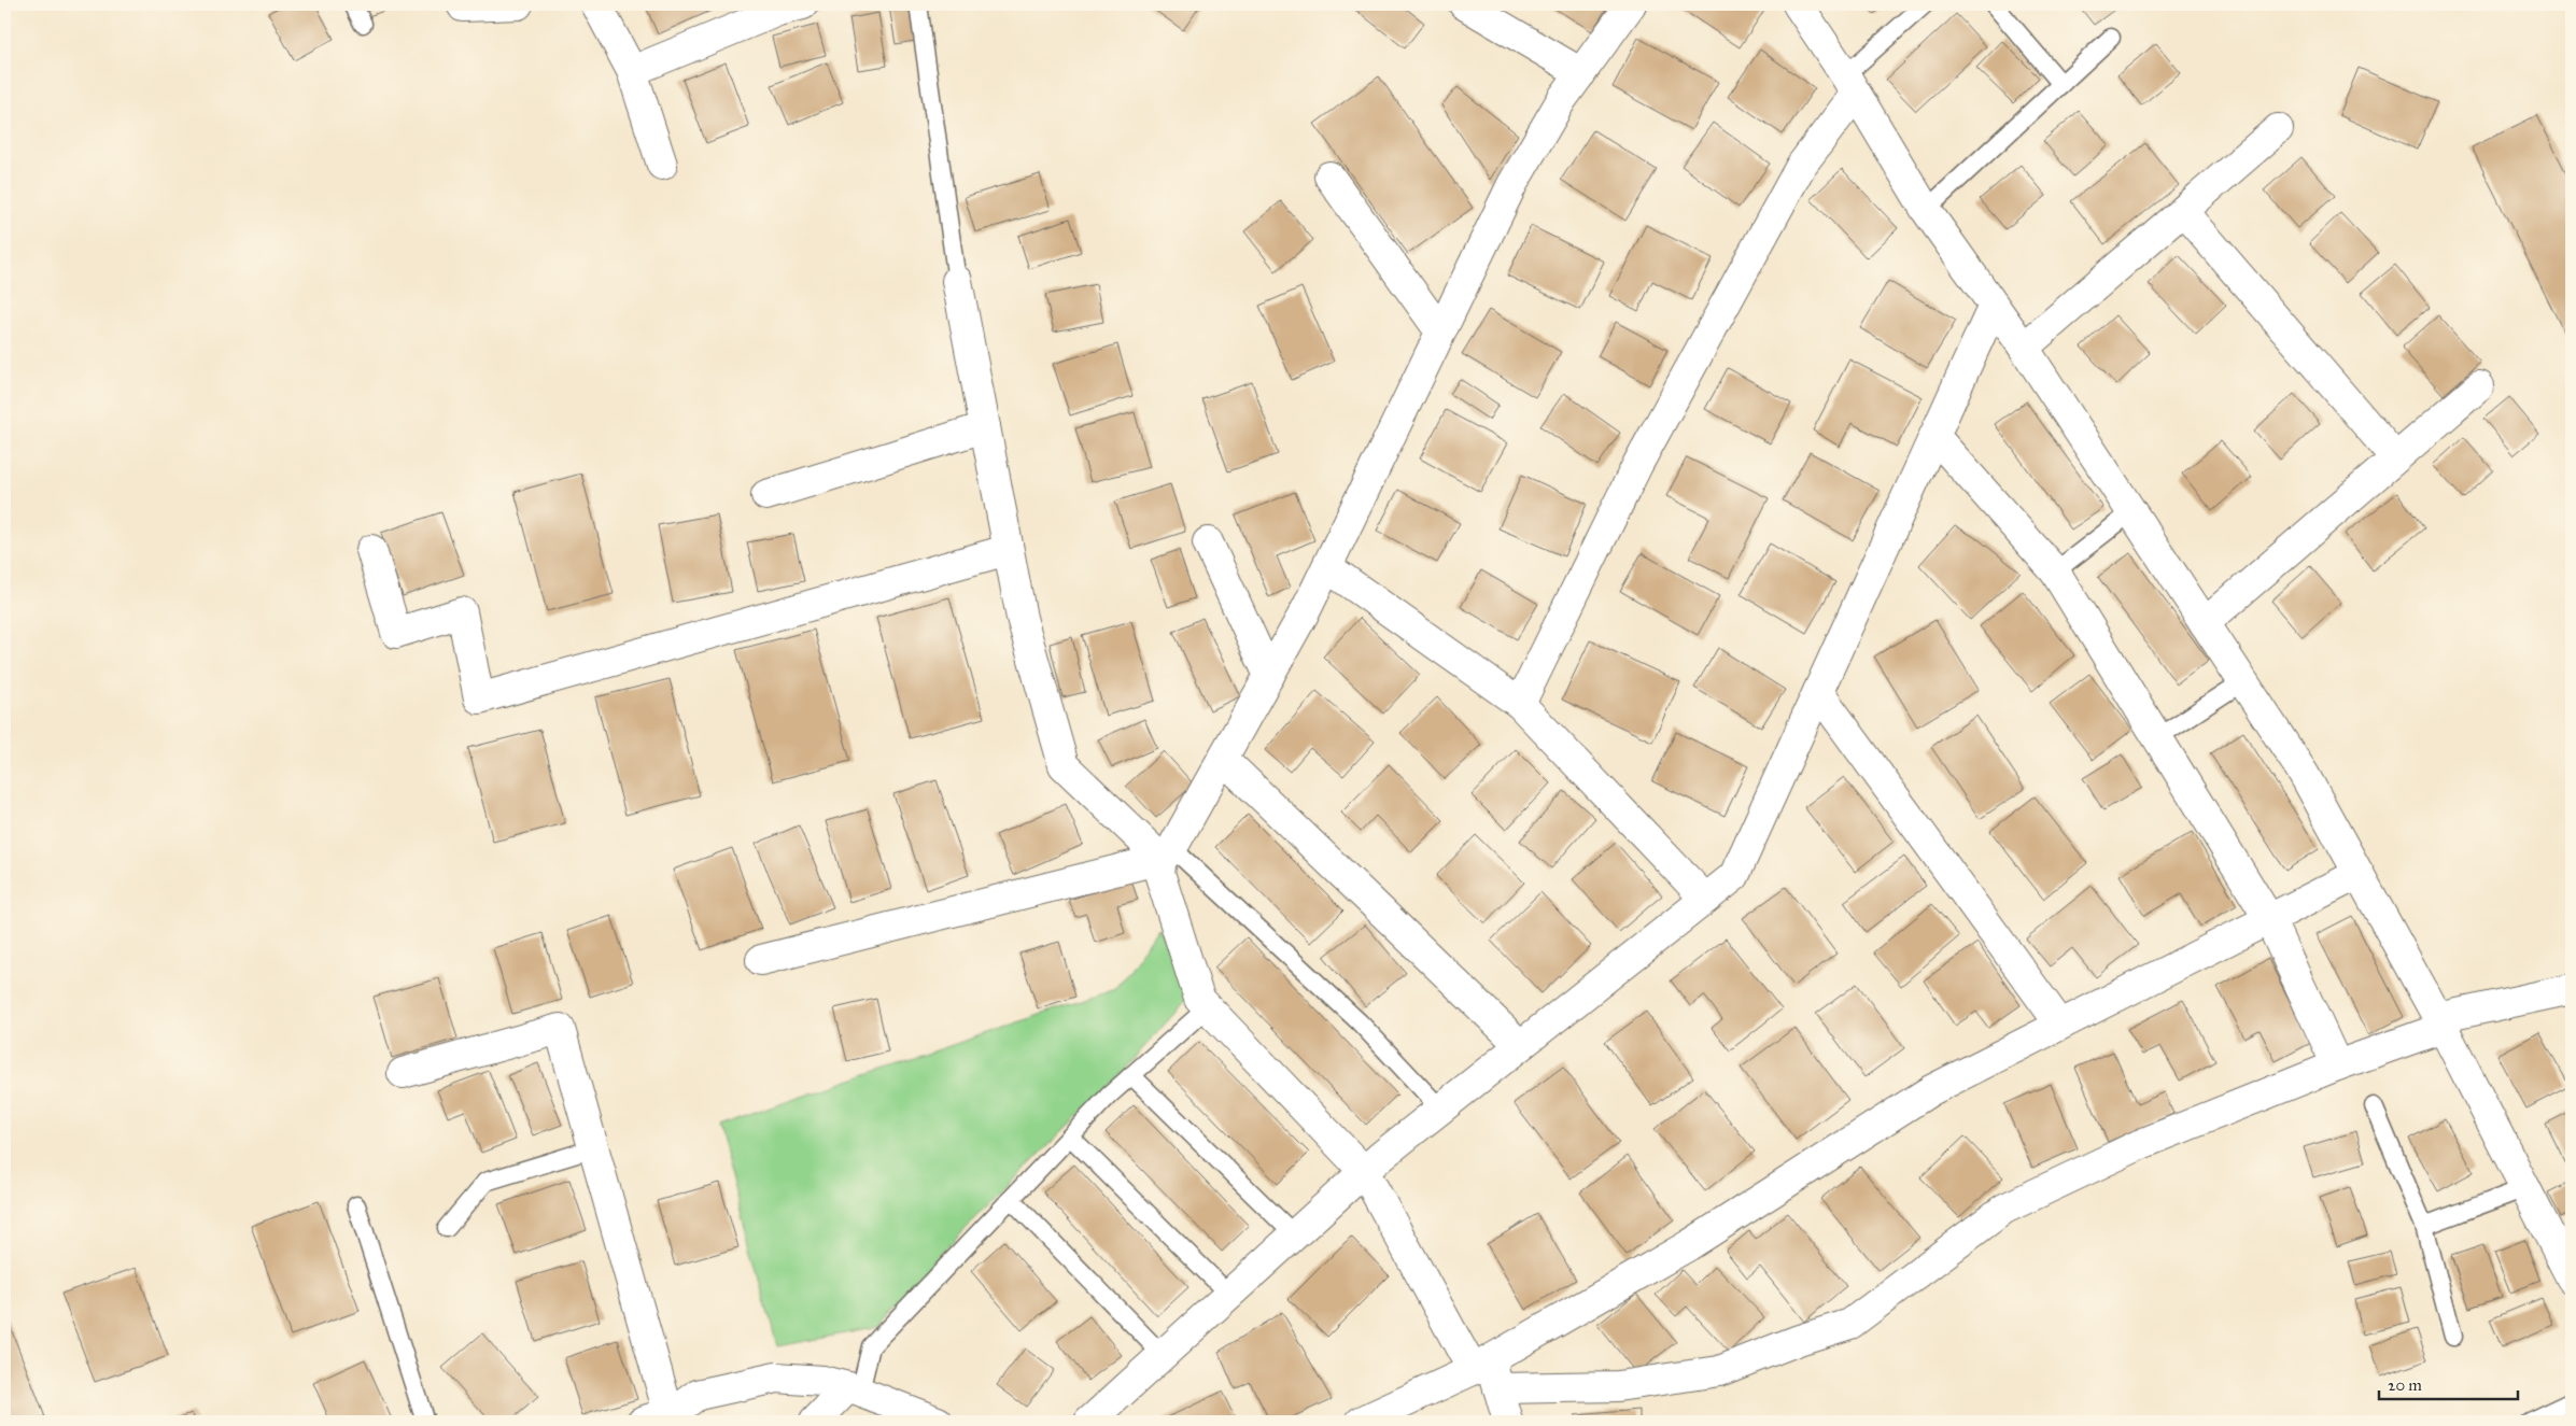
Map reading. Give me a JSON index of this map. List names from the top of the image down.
{
  "scale_bar": "20 m"
}
